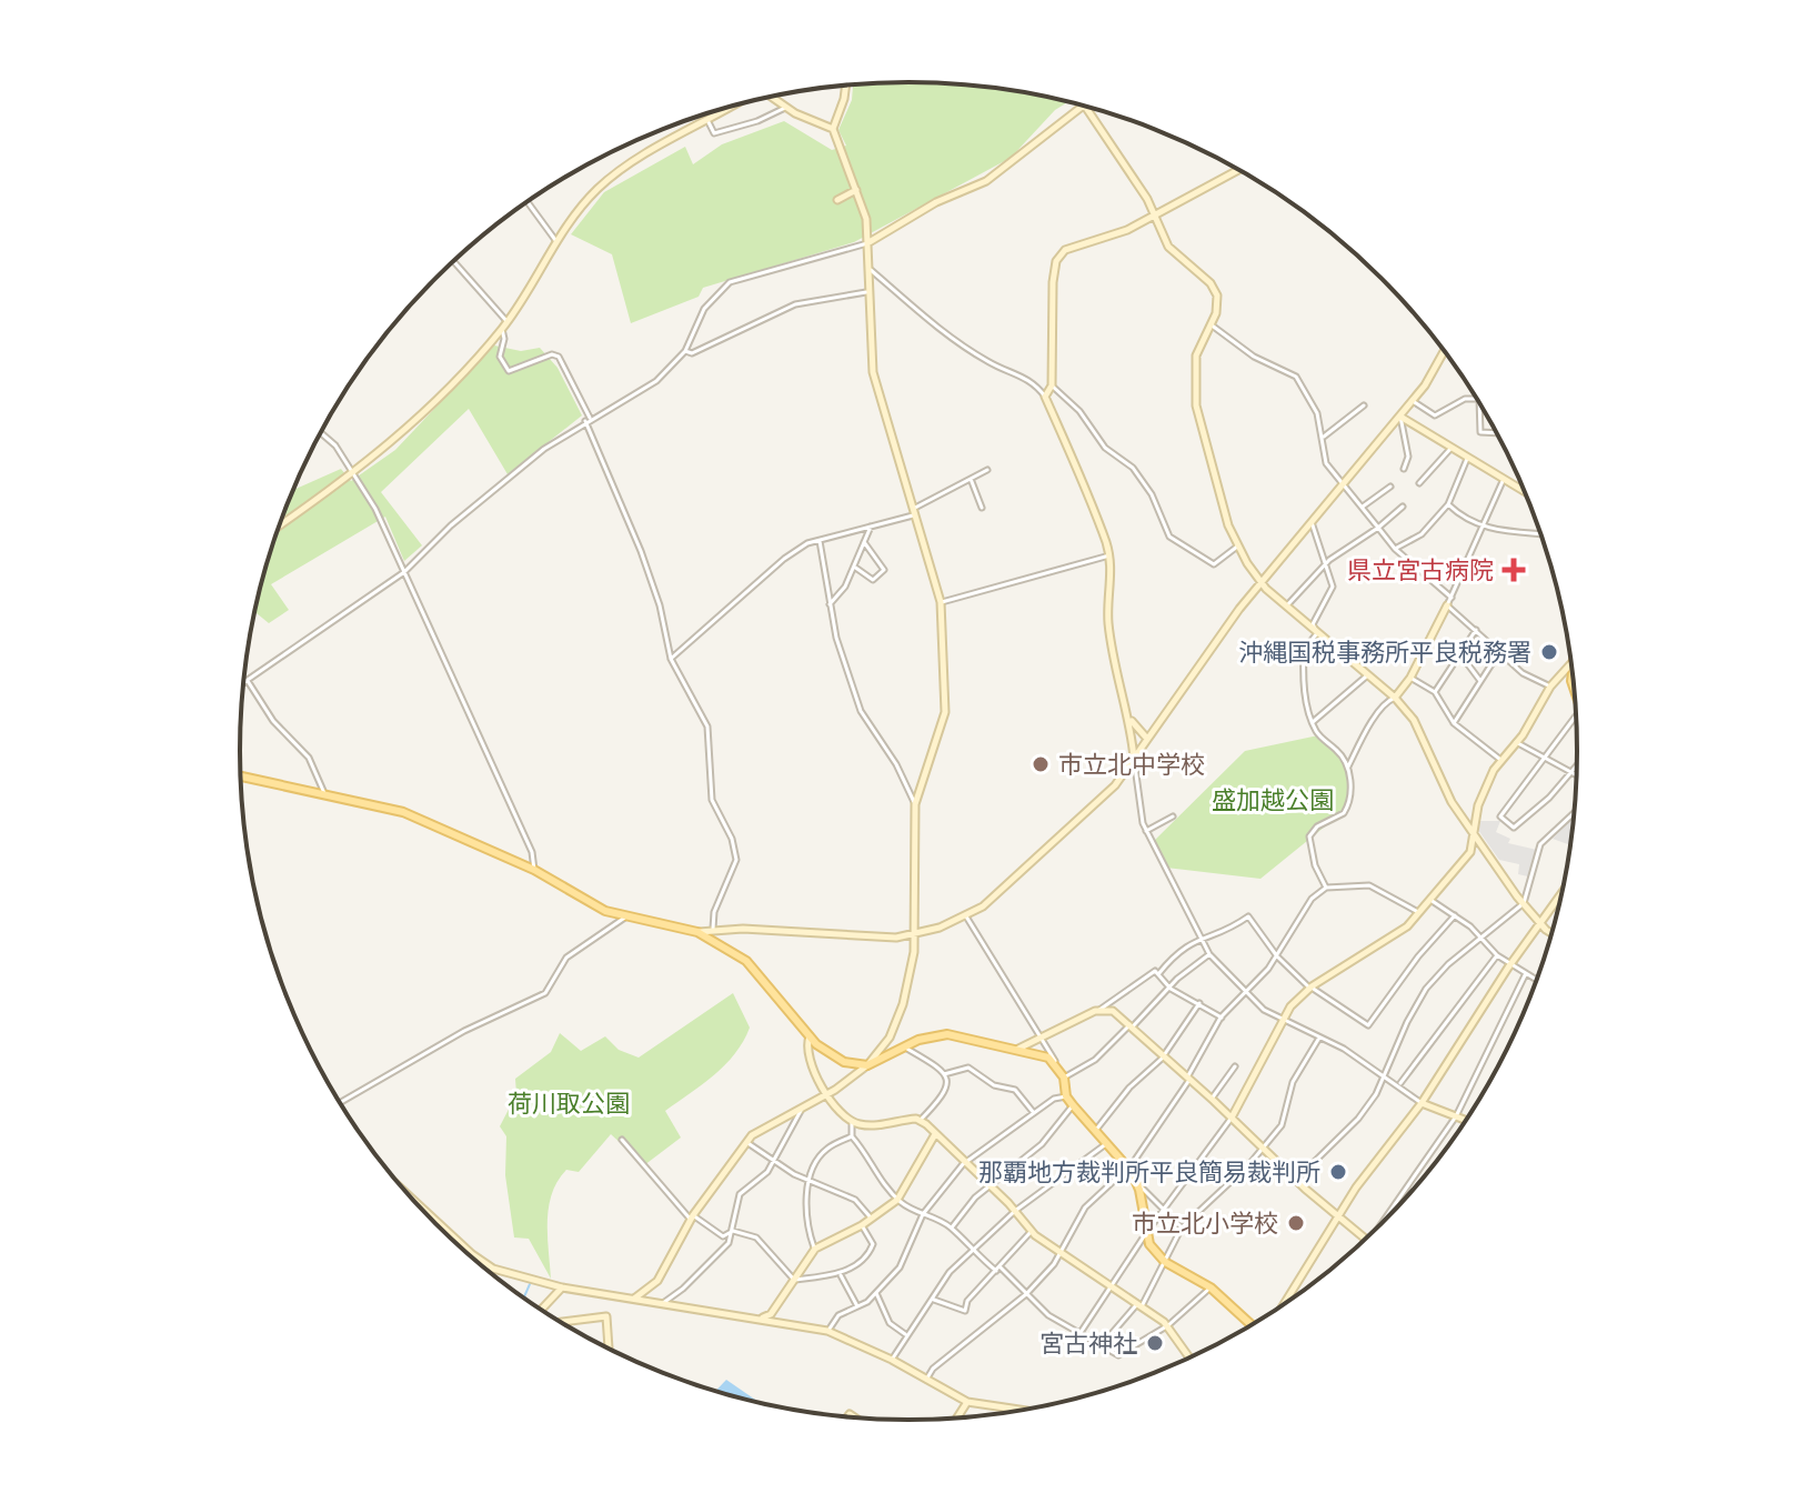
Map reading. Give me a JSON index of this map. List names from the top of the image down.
{
  "parks": ["盛加越公園", "荷川取公園"],
  "places": {
    "health": ["県立宮古病院"],
    "other": [
      "沖縄国税事務所平良税務署",
      "市立北中学校",
      "那覇地方裁判所平良簡易裁判所",
      "市立北小学校",
      "宮古神社"
    ]
  }
}
